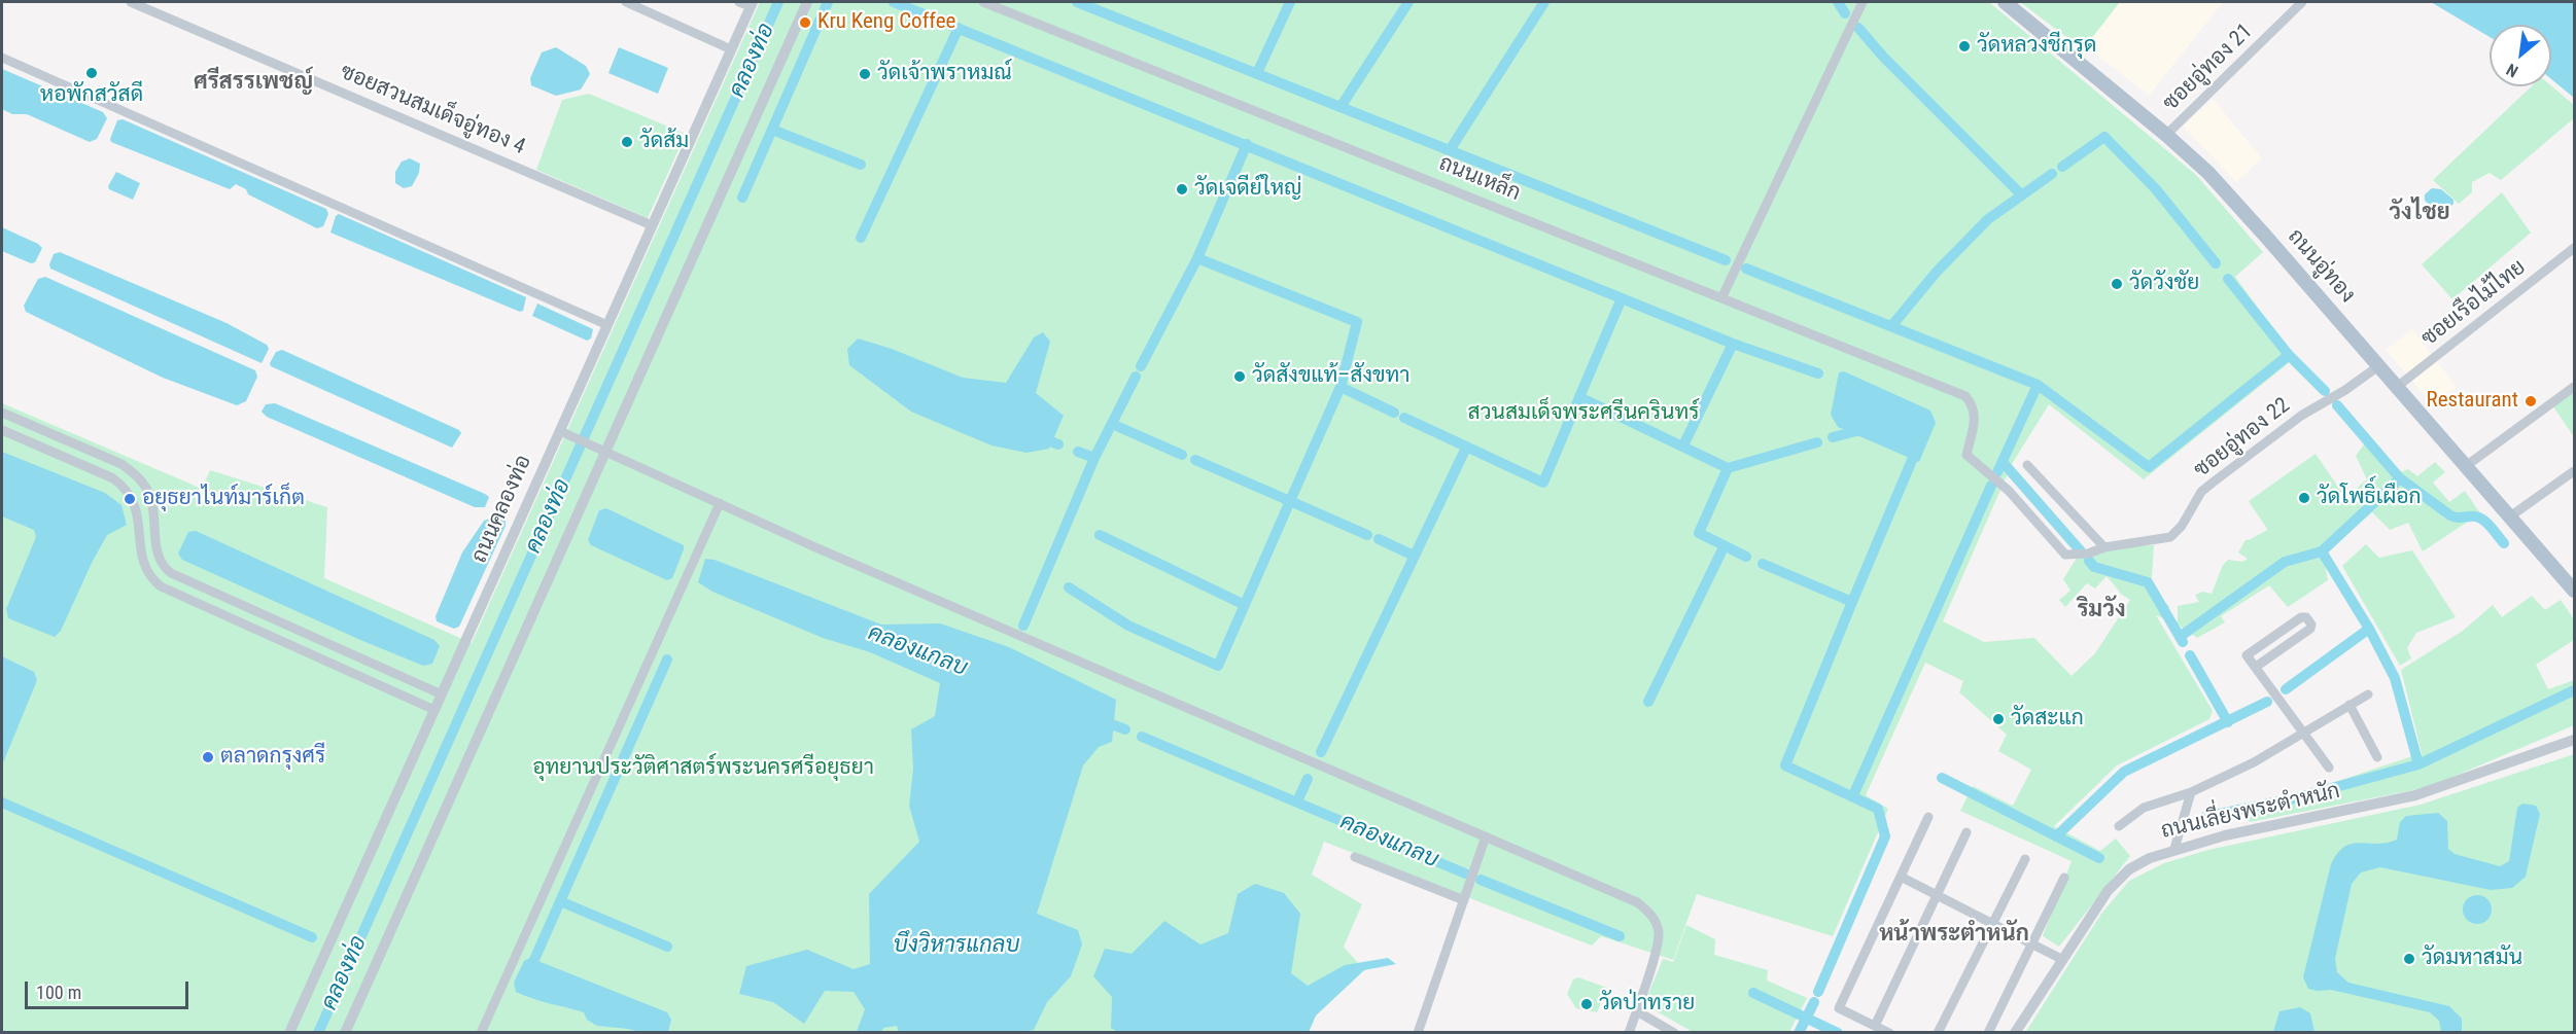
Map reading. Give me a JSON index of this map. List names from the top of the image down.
{
  "streets": {
    "main road": ["ถนนอู่ทอง"],
    "street": [
      "ซอยอู่ทอง 21",
      "ซอยสวนสมเด็จอู่ทอง 4",
      "ถนนเหล็ก",
      "ซอยเรือไม้ไทย",
      "ซอยอู่ทอง 22",
      "ถนนคลองท่อ",
      "ถนนเลี่ยงพระตำหนัก"
    ]
  },
  "crossings": [
    ["ซอยอู่ทอง 21", "ถนนอู่ทอง"],
    ["ซอยสวนสมเด็จอู่ทอง 4", "ถนนคลองท่อ"],
    ["ถนนเหล็ก", "ซอยอู่ทอง 22"],
    ["ถนนอู่ทอง", "ซอยเรือไม้ไทย"],
    ["ถนนอู่ทอง", "ซอยอู่ทอง 22"]
  ],
  "districts": [
    "ศรีสรรเพชญ์",
    "วังไชย",
    "ริมวัง",
    "หน้าพระตำหนัก"
  ],
  "water": ["คลองท่อ", "คลองแกลบ", "บึงวิหารแกลบ"],
  "parks": ["สวนสมเด็จพระศรีนครินทร์", "อุทยานประวัติศาสตร์พระนครศรีอยุธยา"],
  "places": [
    "Kru Keng Coffee",
    "วัดหลวงชีกรุด",
    "หอพักสวัสดี",
    "วัดเจ้าพราหมณ์",
    "วัดส้ม",
    "วัดเจดีย์ใหญ่",
    "วัดวังชัย",
    "วัดสังขแท้–สังขทา",
    "Restaurant",
    "วัดโพธิ์เผือก",
    "อยุธยาไนท์มาร์เก็ต",
    "วัดสะแก",
    "ตลาดกรุงศรี",
    "วัดมหาสมัน",
    "วัดป่าทราย"
  ],
  "scale_bar": "100 m",
  "north": "bottom left"
}
